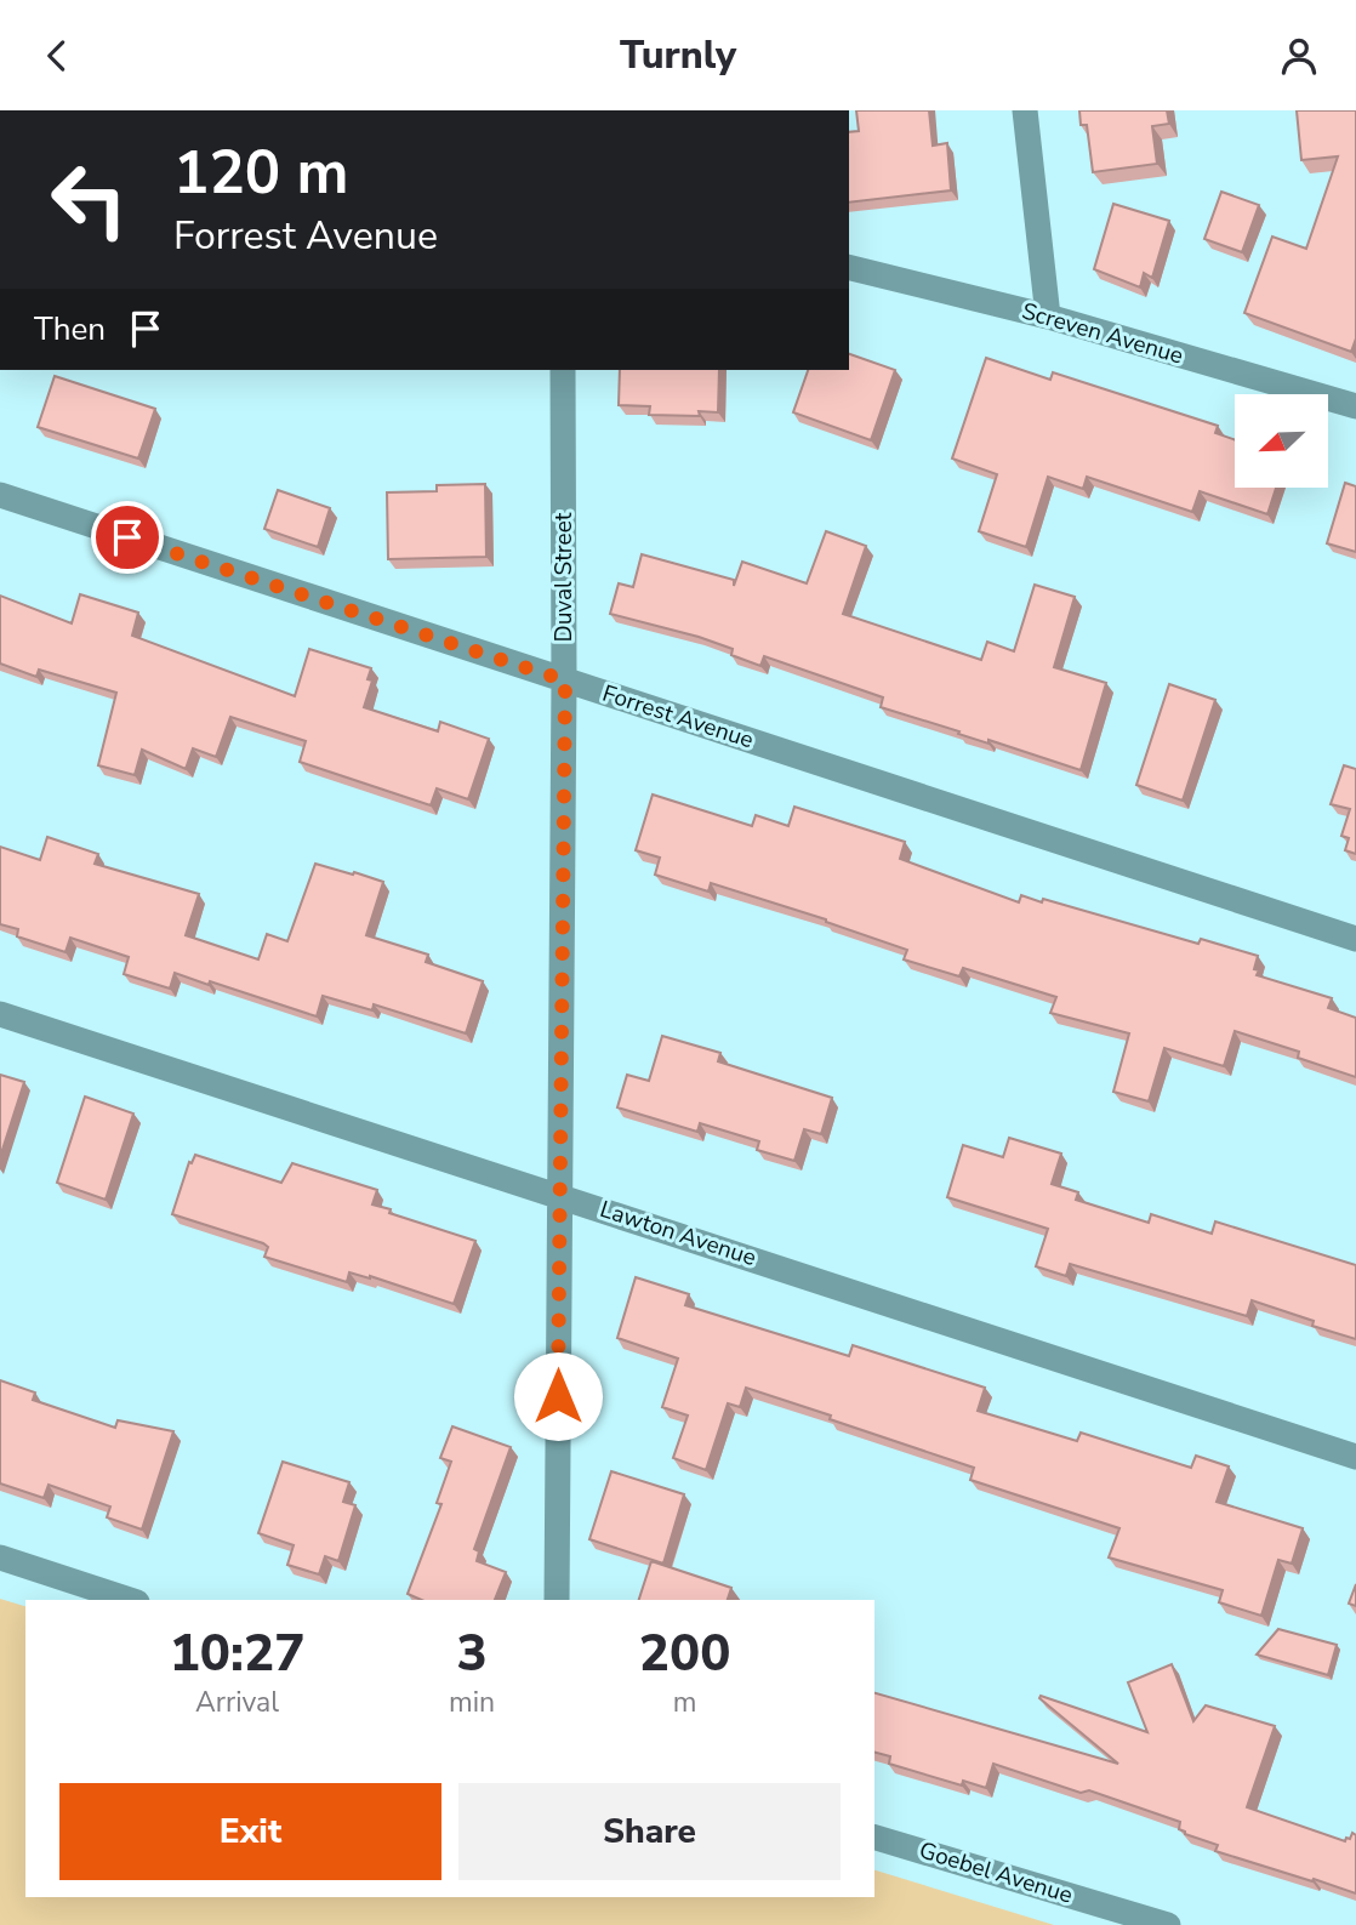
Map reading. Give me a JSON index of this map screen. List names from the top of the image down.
{
  "streets": {
    "street": [
      "Screven Avenue",
      "Duval Street",
      "Forrest Avenue",
      "Lawton Avenue",
      "Goebel Avenue"
    ]
  },
  "crossings": [
    ["Duval Street", "Forrest Avenue"],
    ["Duval Street", "Lawton Avenue"]
  ],
  "north": "bottom left",
  "page": {
    "header": "Turnly",
    "turn": ["120 m", "Forrest Avenue"],
    "then": "Then",
    "eta": [
      "10:27",
      "Arrival",
      "3",
      "min",
      "200",
      "m"
    ],
    "buttons": ["Exit", "Share"]
  }
}
